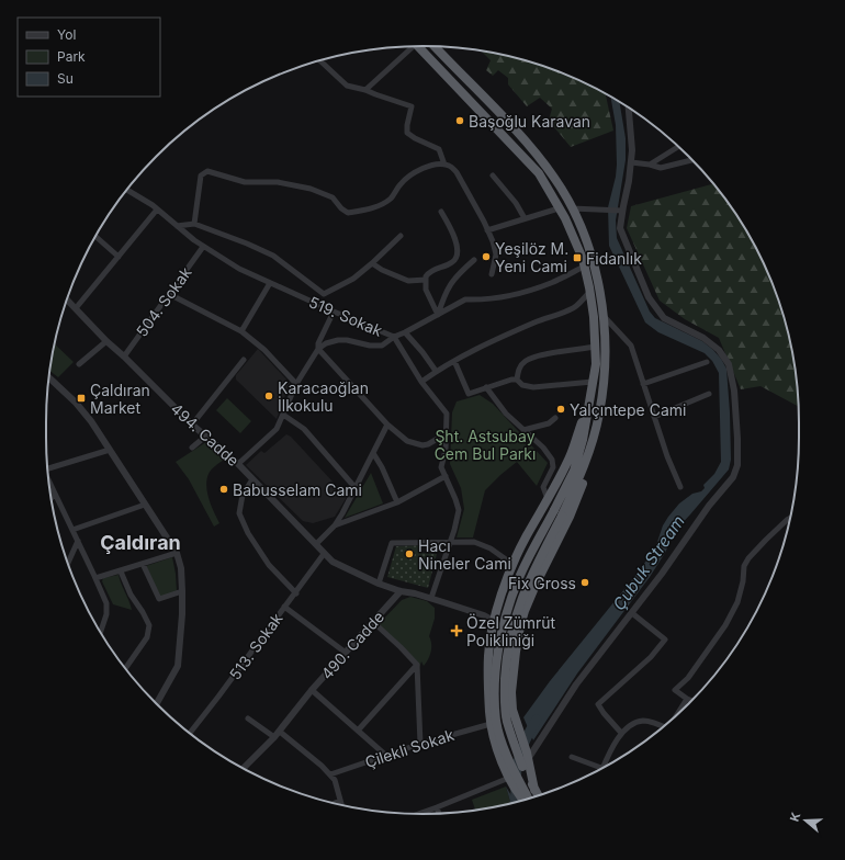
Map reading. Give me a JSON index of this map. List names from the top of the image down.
{
  "streets": {
    "street": [
      "504. Sokak",
      "519. Sokak",
      "494. Cadde",
      "490. Cadde",
      "513. Sokak",
      "Çilekli Sokak"
    ]
  },
  "crossings": [
    ["504. Sokak", "519. Sokak"],
    ["504. Sokak", "494. Cadde"],
    ["494. Cadde", "490. Cadde"],
    ["494. Cadde", "513. Sokak"]
  ],
  "districts": ["Çaldıran"],
  "water": ["Çubuk Stream"],
  "parks": ["Şht. Astsubay Cem Bul Parkı"],
  "places": {
    "other": [
      "Başoğlu Karavan",
      "Yeşilöz M. Yeni Cami",
      "Karacaoğlan İlkokulu",
      "Yalçıntepe Cami",
      "Babusselam Cami",
      "Hacı Nineler Cami",
      "Fix Gross"
    ],
    "transit": ["Fidanlık", "Çaldıran Market"],
    "health": ["Özel Zümrüt Polikliniği"]
  },
  "legend": ["Yol", "Park", "Su"],
  "north": "left"
}
